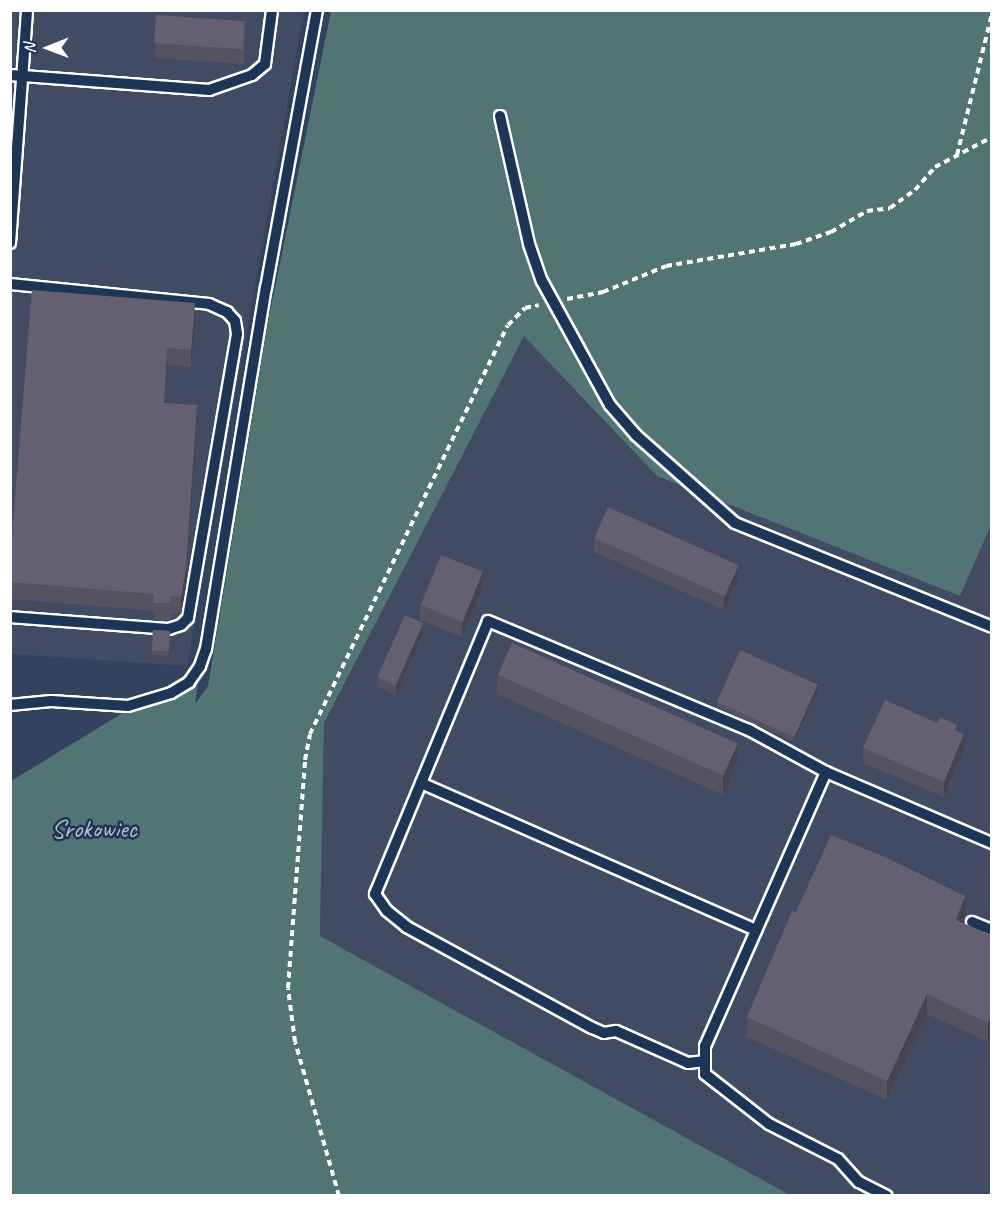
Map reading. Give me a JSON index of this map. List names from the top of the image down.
{
  "parks": ["Srokowiec"],
  "north": "left"
}
